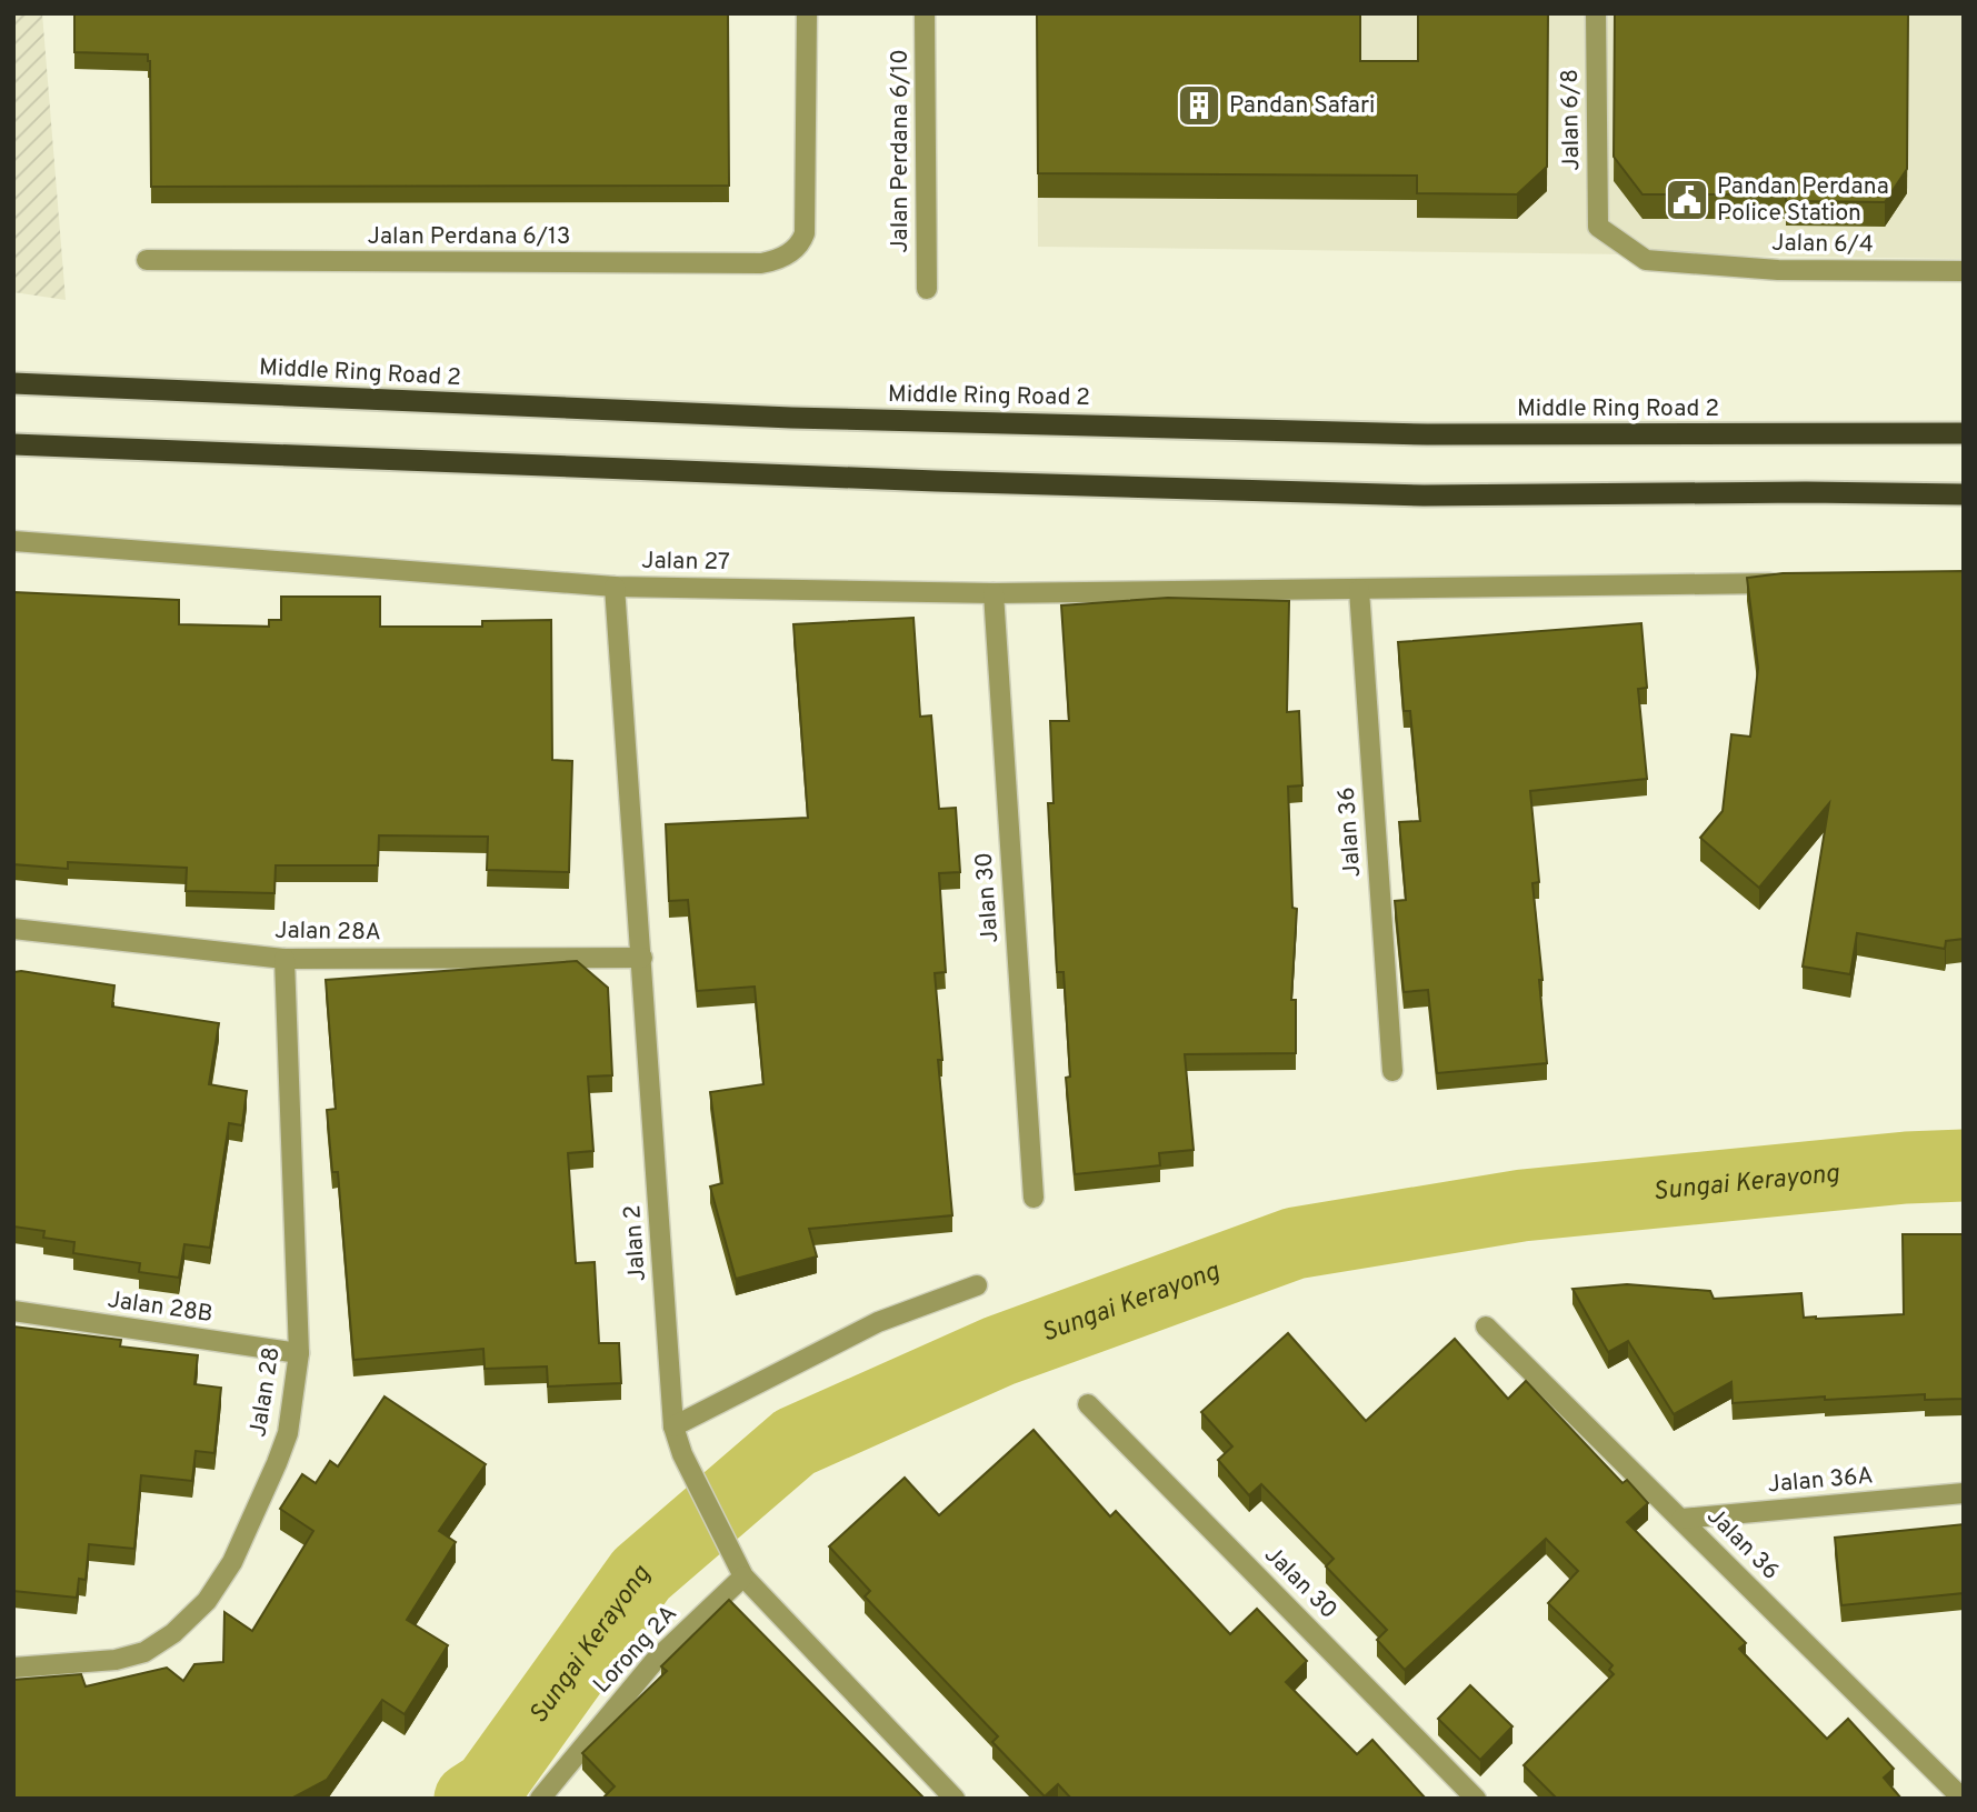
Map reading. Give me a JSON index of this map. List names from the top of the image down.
{
  "streets": {
    "highway": ["Middle Ring Road 2"],
    "street": [
      "Jalan 6/8",
      "Jalan Perdana 6/10",
      "Jalan Perdana 6/13",
      "Jalan 6/4",
      "Jalan 27",
      "Jalan 36",
      "Jalan 30",
      "Jalan 28A",
      "Jalan 2",
      "Jalan 28B",
      "Jalan 28",
      "Jalan 36A",
      "Lorong 2A"
    ]
  },
  "crossings": [
    ["Jalan 6/8", "Jalan 6/4"],
    ["Jalan 27", "Jalan 36"],
    ["Jalan 27", "Jalan 30"],
    ["Jalan 27", "Jalan 2"],
    ["Jalan 36", "Jalan 36A"],
    ["Jalan 28A", "Jalan 2"],
    ["Jalan 28A", "Jalan 28"],
    ["Jalan 2", "Lorong 2A"],
    ["Jalan 28B", "Jalan 28"]
  ],
  "water": ["Sungai Kerayong"],
  "places": {
    "building": ["Pandan Safari"],
    "public building": ["Pandan Perdana Police Station"]
  }
}
